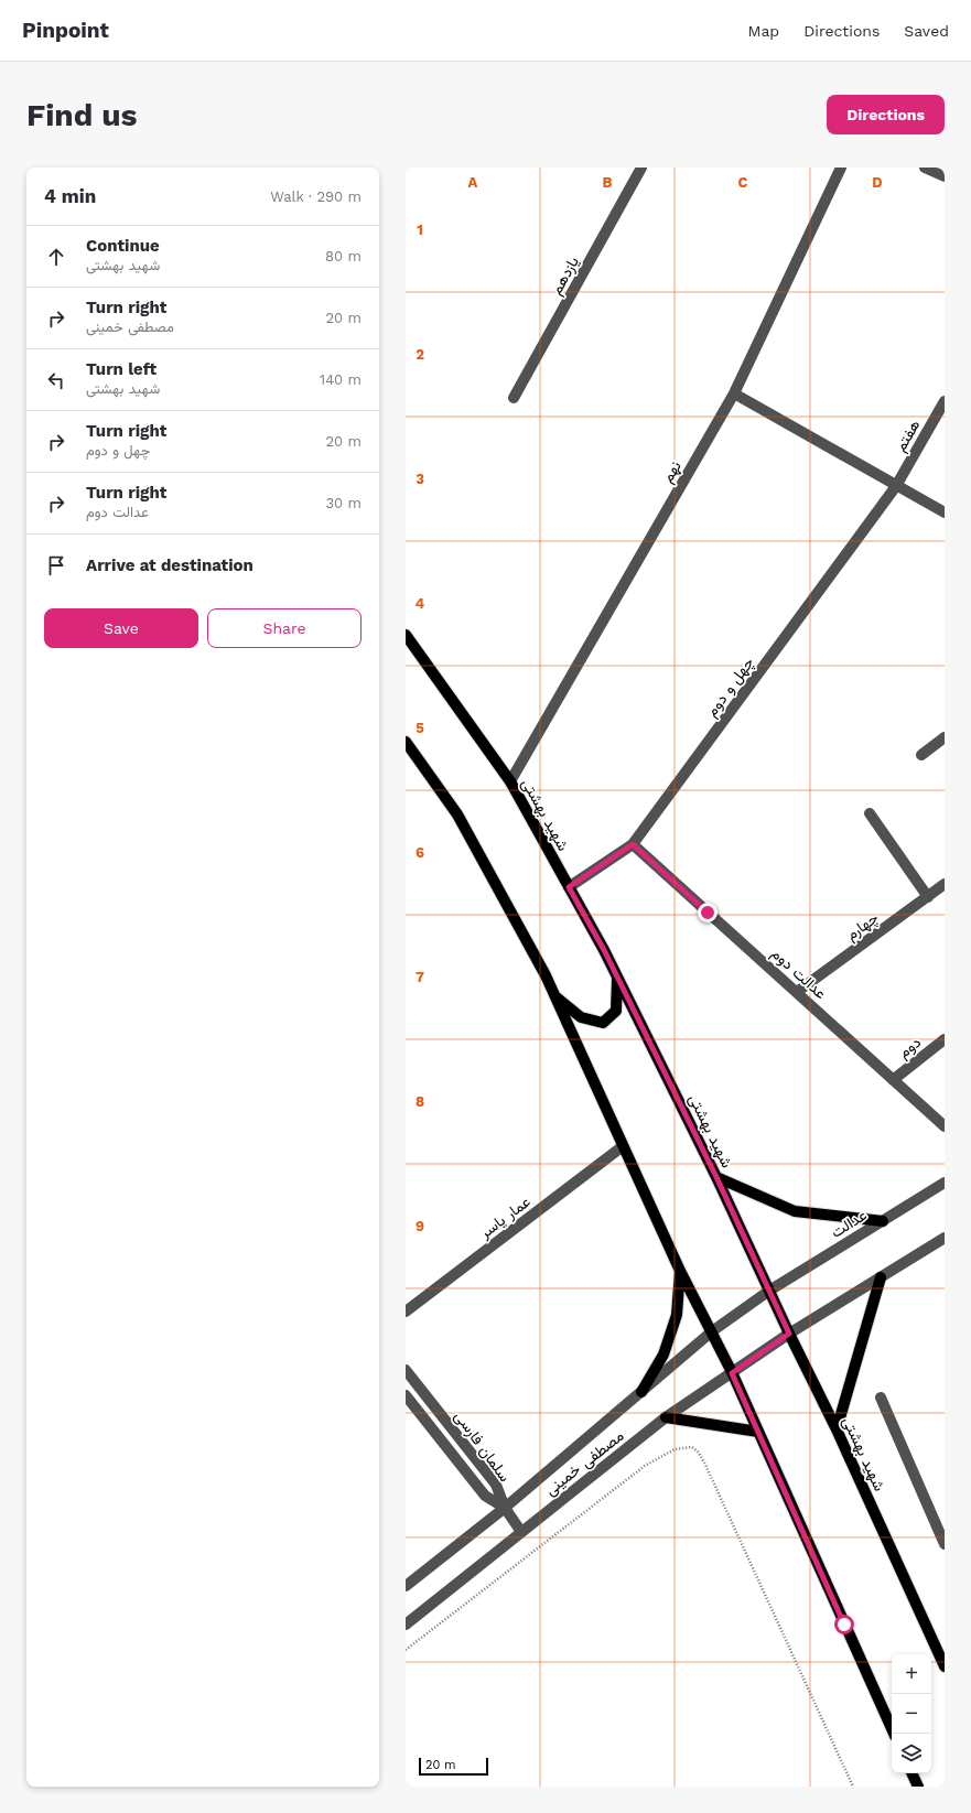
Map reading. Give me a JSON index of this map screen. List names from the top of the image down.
{
  "streets": {
    "main road": ["شهید بهشتی"],
    "street": [
      "یازدهم",
      "هفتم",
      "نهم",
      "چهل و دوم",
      "چهارم",
      "عدالت دوم",
      "دوم",
      "عمار یاسر",
      "عدالت",
      "سلمان فارسی",
      "مصطفی خمینی"
    ]
  },
  "crossings": [
    ["هفتم", "چهل و دوم"],
    ["نهم", "شهید بهشتی"],
    ["چهل و دوم", "شهید بهشتی"],
    ["چهل و دوم", "عدالت دوم"],
    ["شهید بهشتی", "عدالت"],
    ["شهید بهشتی", "مصطفی خمینی"],
    ["چهارم", "عدالت دوم"],
    ["عدالت دوم", "دوم"],
    ["عدالت", "مصطفی خمینی"],
    ["سلمان فارسی", "مصطفی خمینی"]
  ],
  "scale_bar": "20 m",
  "page": {
    "header": "Pinpoint",
    "nav": ["Map", "Directions", "Saved"],
    "buttons": [
      "Directions",
      ["Save", "Share"]
    ],
    "title": "Find us",
    "heading": ["4 min", "Walk · 290 m"],
    "list": [
      ["Continue", "شهید بهشتی", "80 m"],
      ["Turn right", "مصطفی خمینی", "20 m"],
      ["Turn left", "شهید بهشتی", "140 m"],
      ["Turn right", "چهل و دوم", "20 m"],
      ["Turn right", "عدالت دوم", "30 m"],
      "Arrive at destination"
    ],
    "map_buttons": ["+", "−"],
    "scale": "20 m"
  },
  "grid": {
    "columns": [
      "A",
      "B",
      "C",
      "D"
    ],
    "rows": [
      "1",
      "2",
      "3",
      "4",
      "5",
      "6",
      "7",
      "8",
      "9"
    ]
  }
}
